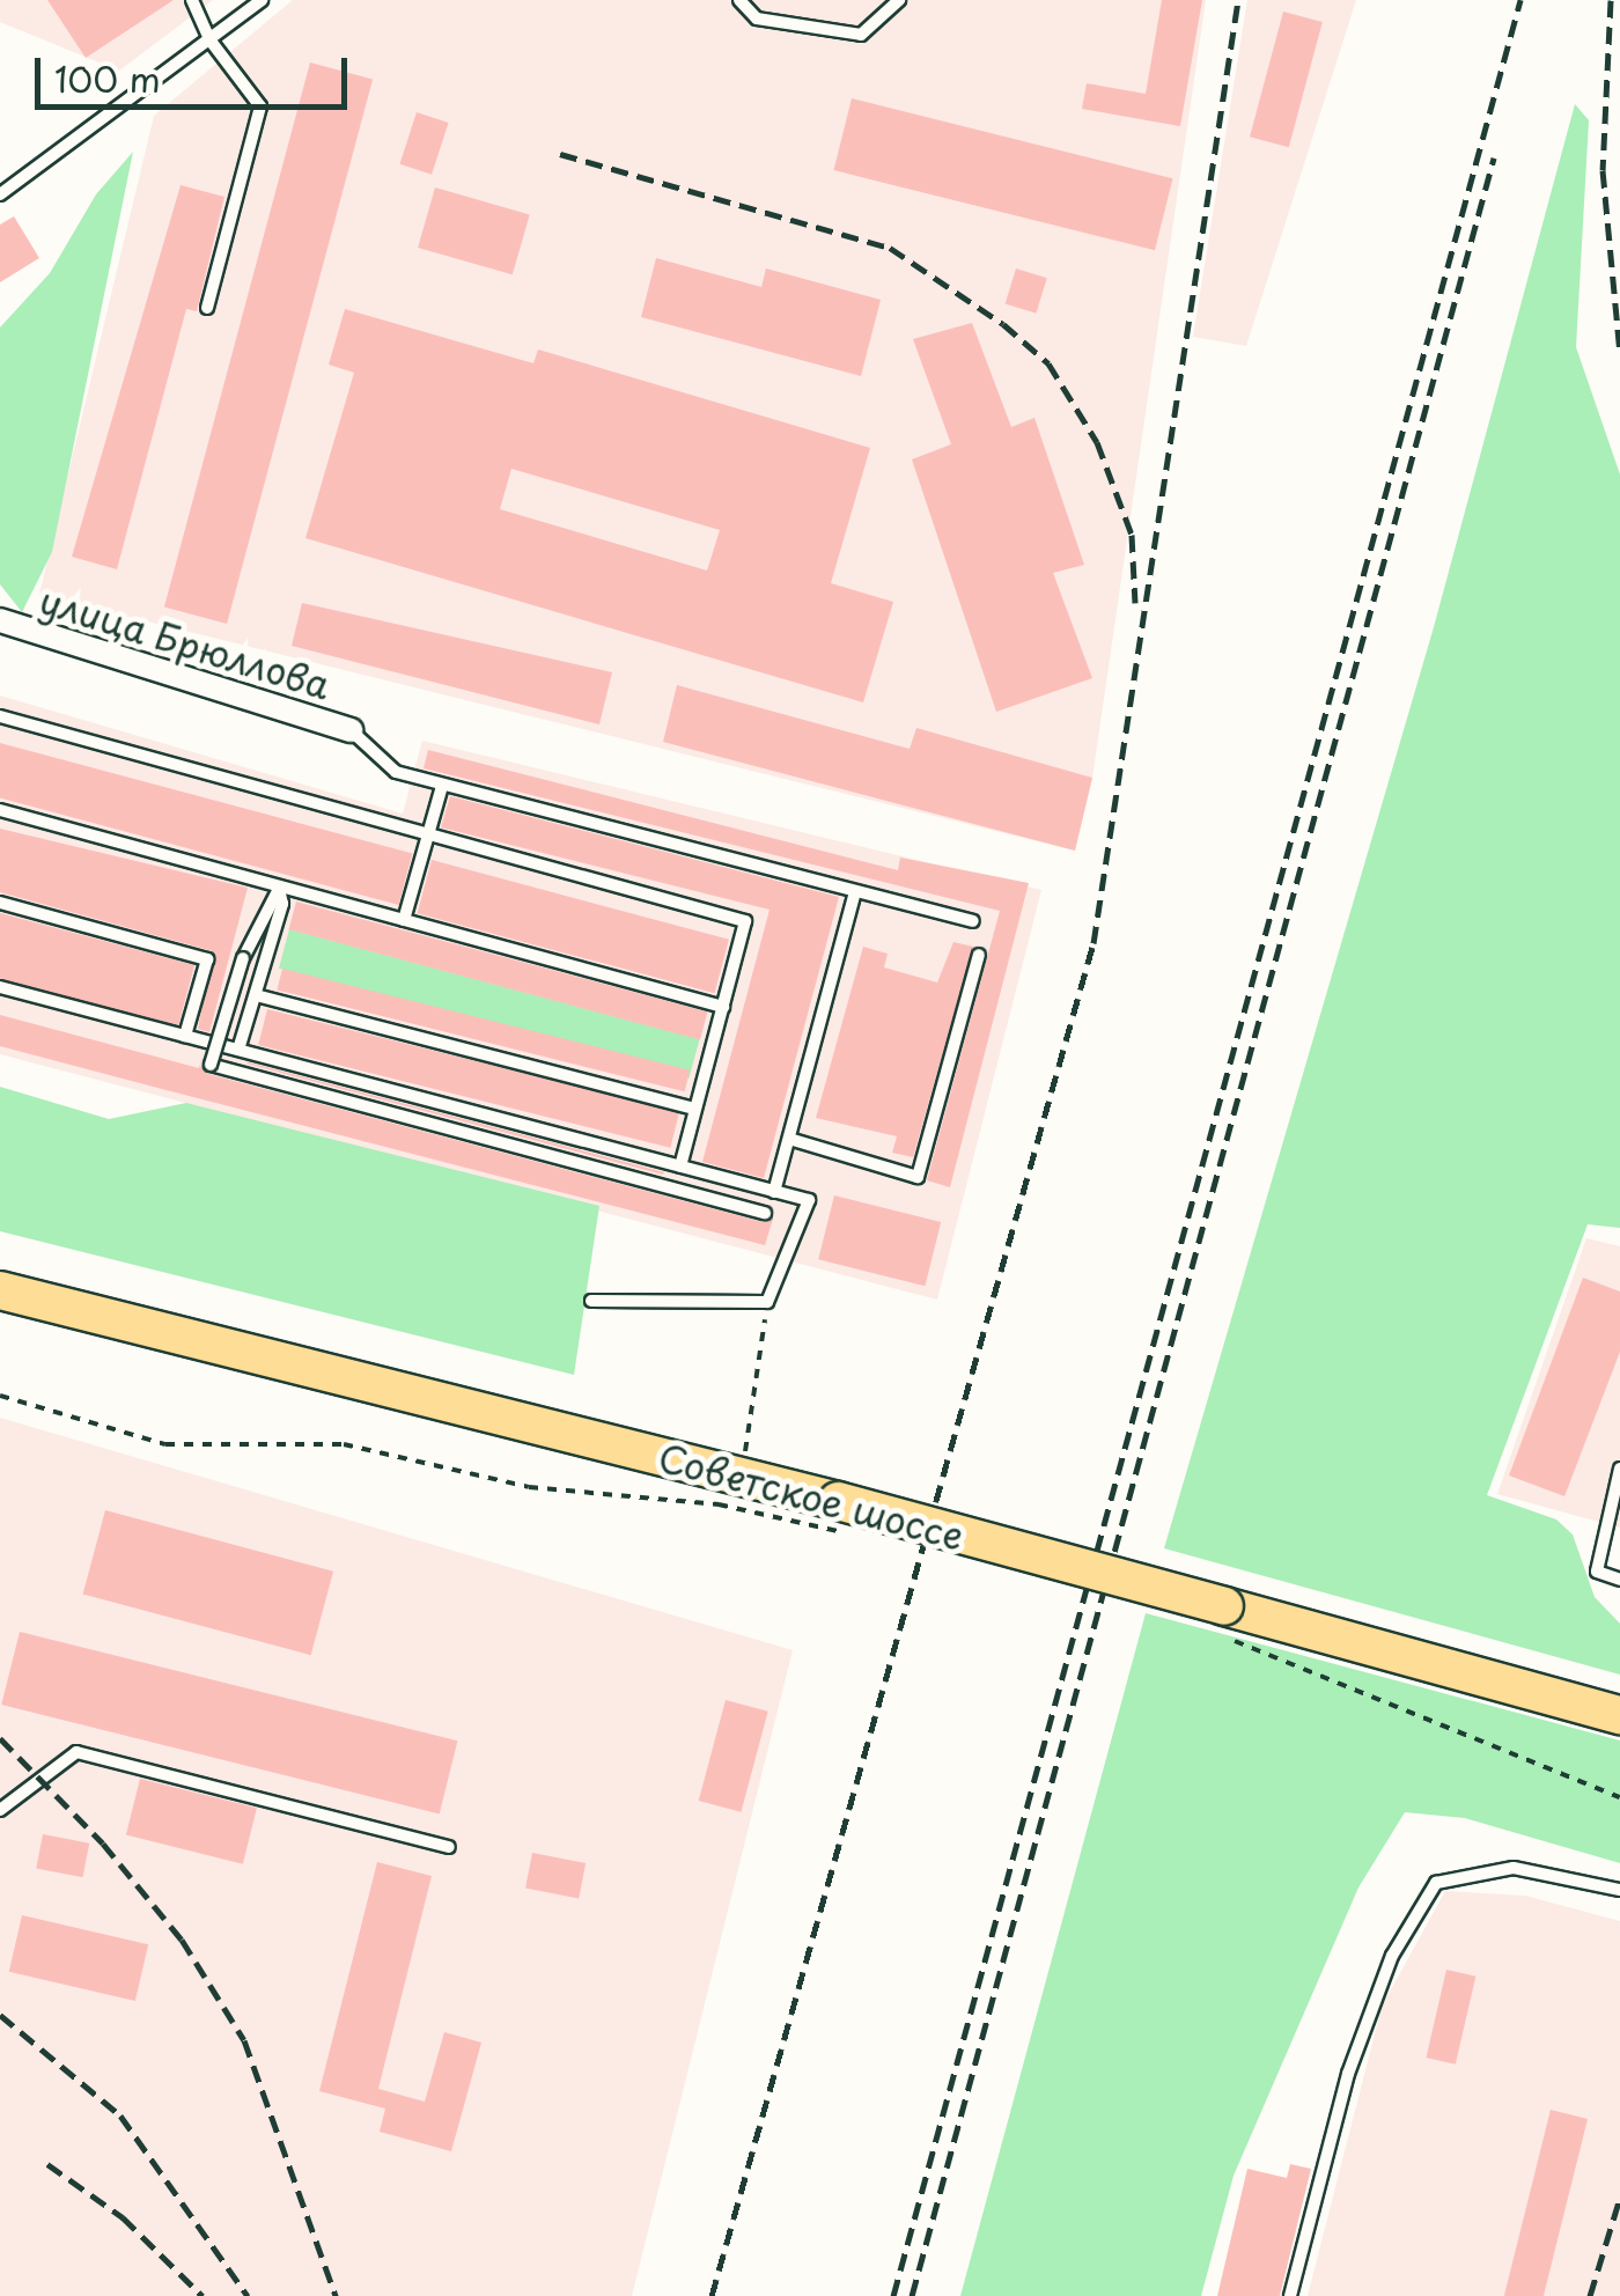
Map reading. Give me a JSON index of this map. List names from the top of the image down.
{
  "streets": {
    "main road": ["Советское шоссе"],
    "street": ["улица Брюллова"]
  },
  "scale_bar": "100 m"
}
